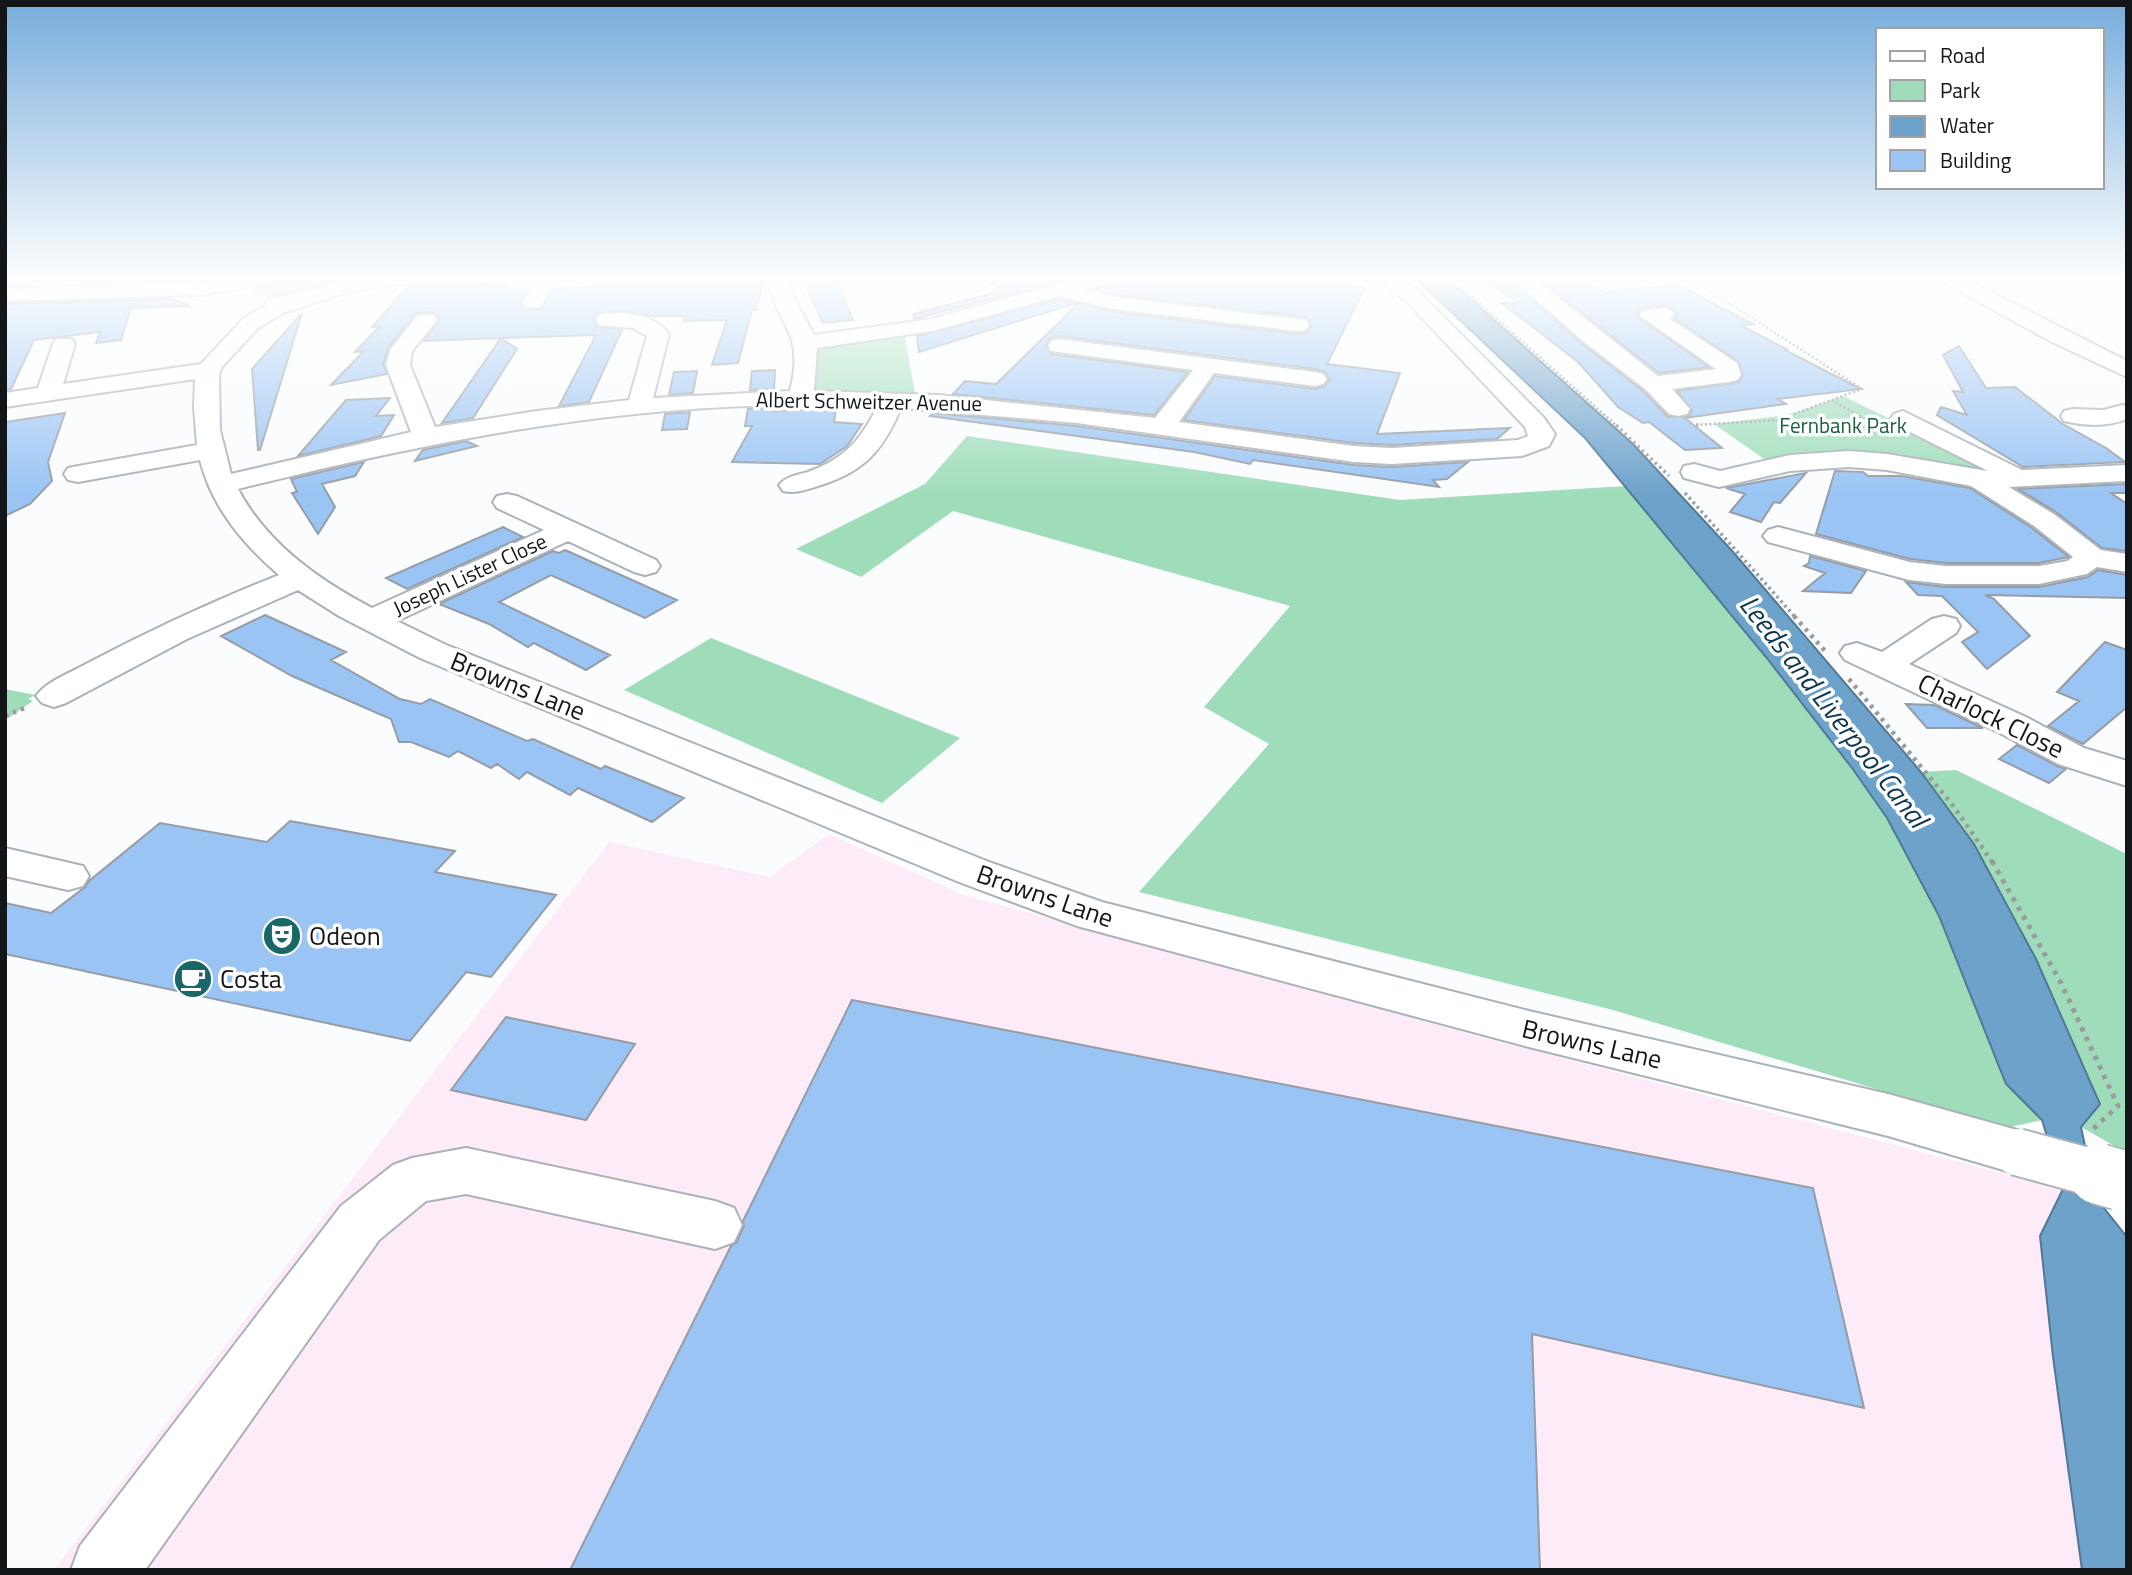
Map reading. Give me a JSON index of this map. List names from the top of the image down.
{
  "streets": {
    "street": [
      "Albert Schweitzer Avenue",
      "Joseph Lister Close",
      "Browns Lane",
      "Charlock Close"
    ]
  },
  "crossings": [
    ["Albert Schweitzer Avenue", "Browns Lane"],
    ["Joseph Lister Close", "Browns Lane"]
  ],
  "water": ["Leeds and Liverpool Canal"],
  "parks": ["Fernbank Park"],
  "places": {
    "theatre": ["Odeon"],
    "cafe": ["Costa"]
  },
  "legend": [
    "Road",
    "Park",
    "Water",
    "Building"
  ]
}
